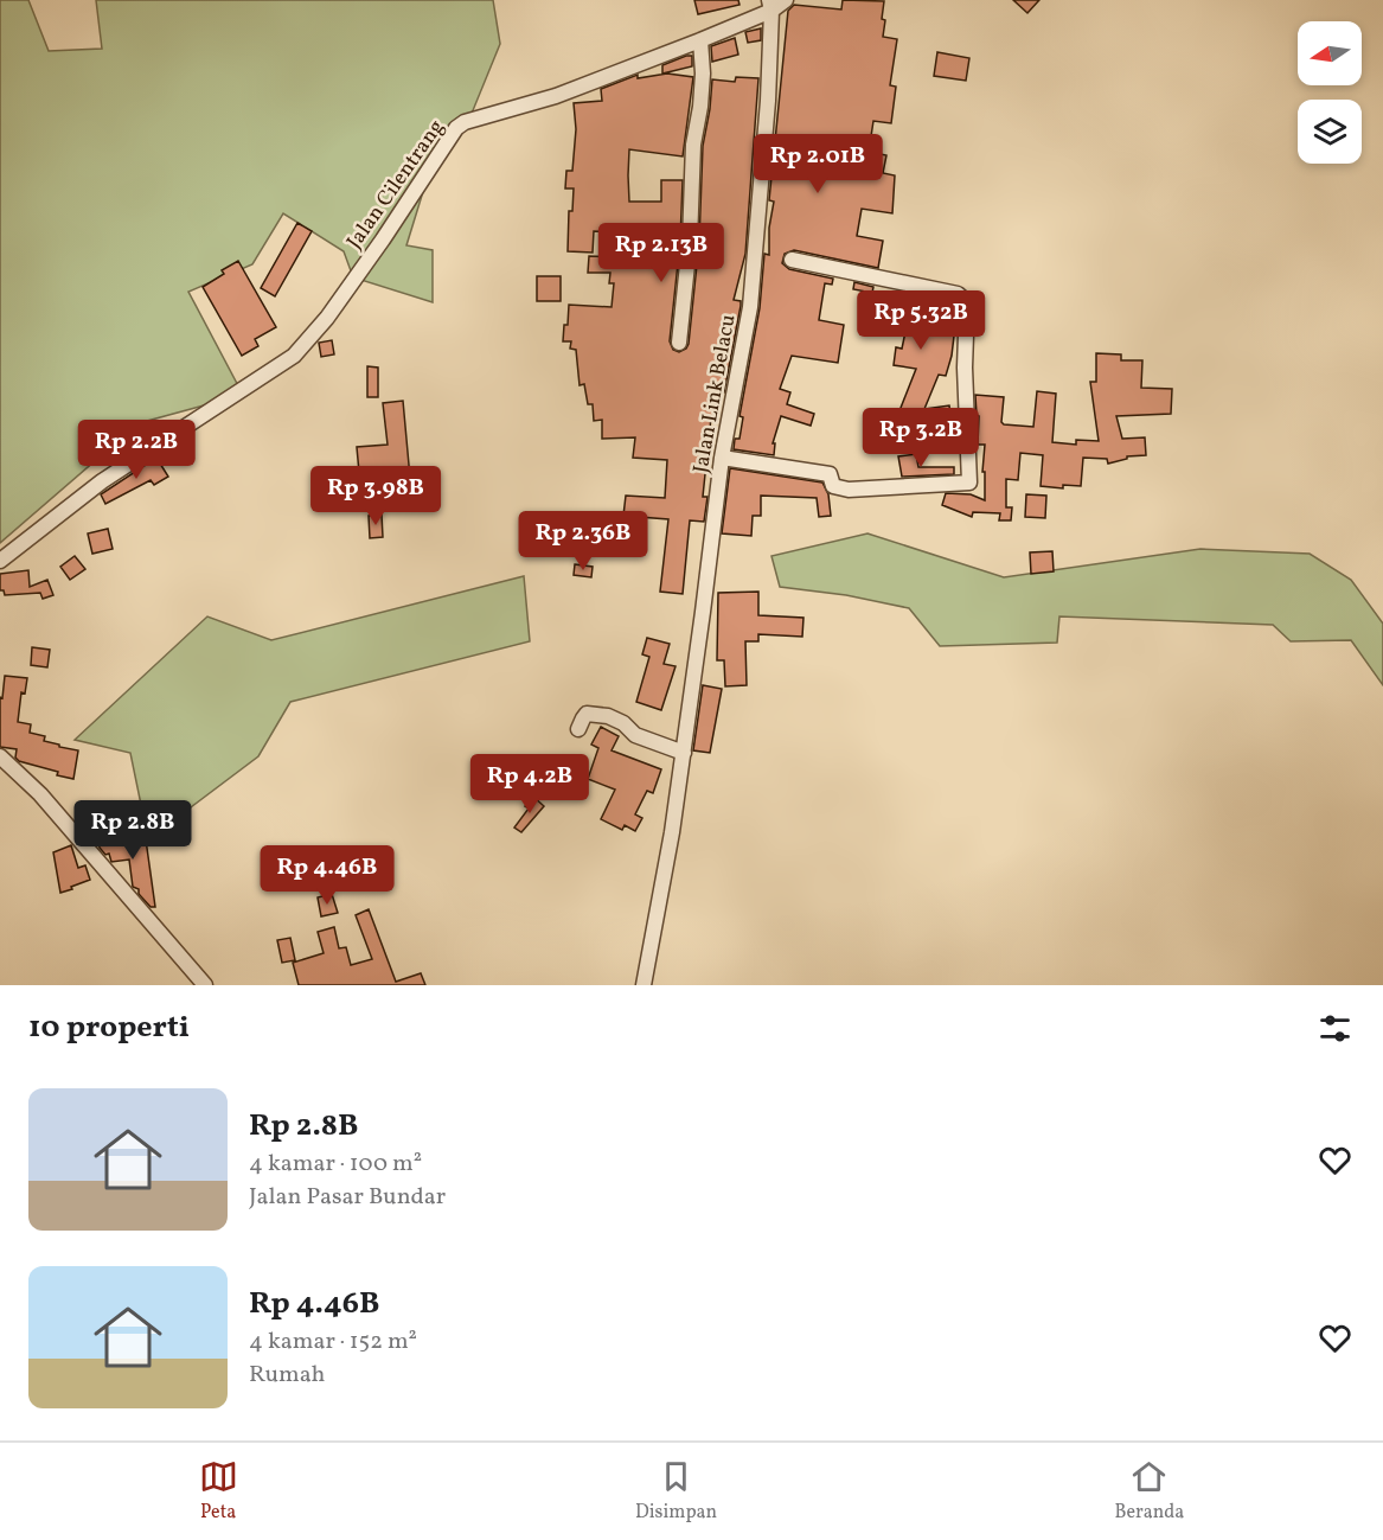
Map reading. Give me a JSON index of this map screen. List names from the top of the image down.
{
  "streets": {
    "street": ["Jalan Cilentrang", "Jalan Link Belacu"]
  },
  "crossings": [
    ["Jalan Cilentrang", "Jalan Link Belacu"]
  ],
  "north": "left",
  "page": {
    "price": [
      "Rp 2.01B",
      "Rp 2.13B",
      "Rp 5.32B",
      "Rp 3.2B",
      "Rp 2.2B",
      "Rp 3.98B",
      "Rp 2.36B",
      "Rp 4.2B",
      "Rp 2.8B",
      "Rp 4.46B"
    ],
    "heading": "10 properti",
    "list": [
      {
        "name": "Rp 2.8B",
        "note": "4 kamar · 100 m² · Jalan Pasar Bundar"
      },
      {
        "name": "Rp 4.46B",
        "note": "4 kamar · 152 m² · Rumah"
      }
    ],
    "tabs": ["Peta", "Disimpan", "Beranda"]
  }
}
